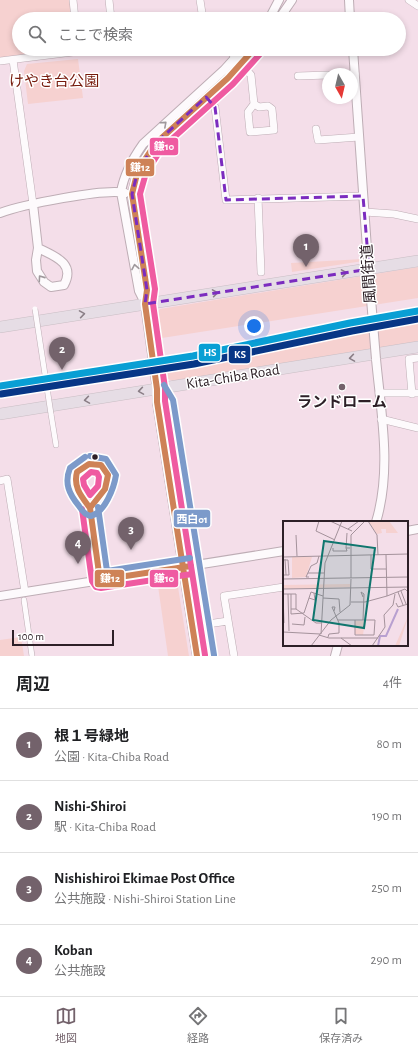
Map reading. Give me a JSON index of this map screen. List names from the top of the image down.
{
  "streets": {
    "highway": ["Kita-Chiba Road"],
    "street": ["風間街道"]
  },
  "parks": ["けやき台公園"],
  "places": ["ランドローム"],
  "lines": [
    "transit line 鎌12",
    "transit line 鎌10",
    "transit line HS",
    "transit line KS",
    "transit line 西白01"
  ],
  "scale_bar": "100 m",
  "north": "bottom",
  "page": {
    "search": "ここで検索",
    "pins": [
      "1",
      "2",
      "3",
      "4"
    ],
    "scale": "100 m",
    "heading": ["周辺", "4件"],
    "list": [
      {
        "mark": "1",
        "name": "根１号緑地",
        "note": "公園 · Kita-Chiba Road",
        "value": "80 m"
      },
      {
        "mark": "2",
        "name": "Nishi-Shiroi",
        "note": "駅 · Kita-Chiba Road",
        "value": "190 m"
      },
      {
        "mark": "3",
        "name": "Nishishiroi Ekimae Post Office",
        "note": "公共施設 · Nishi-Shiroi Station Line",
        "value": "250 m"
      },
      {
        "mark": "4",
        "name": "Koban",
        "note": "公共施設",
        "value": "290 m"
      }
    ],
    "nav": ["地図", "経路", "保存済み"]
  }
}
